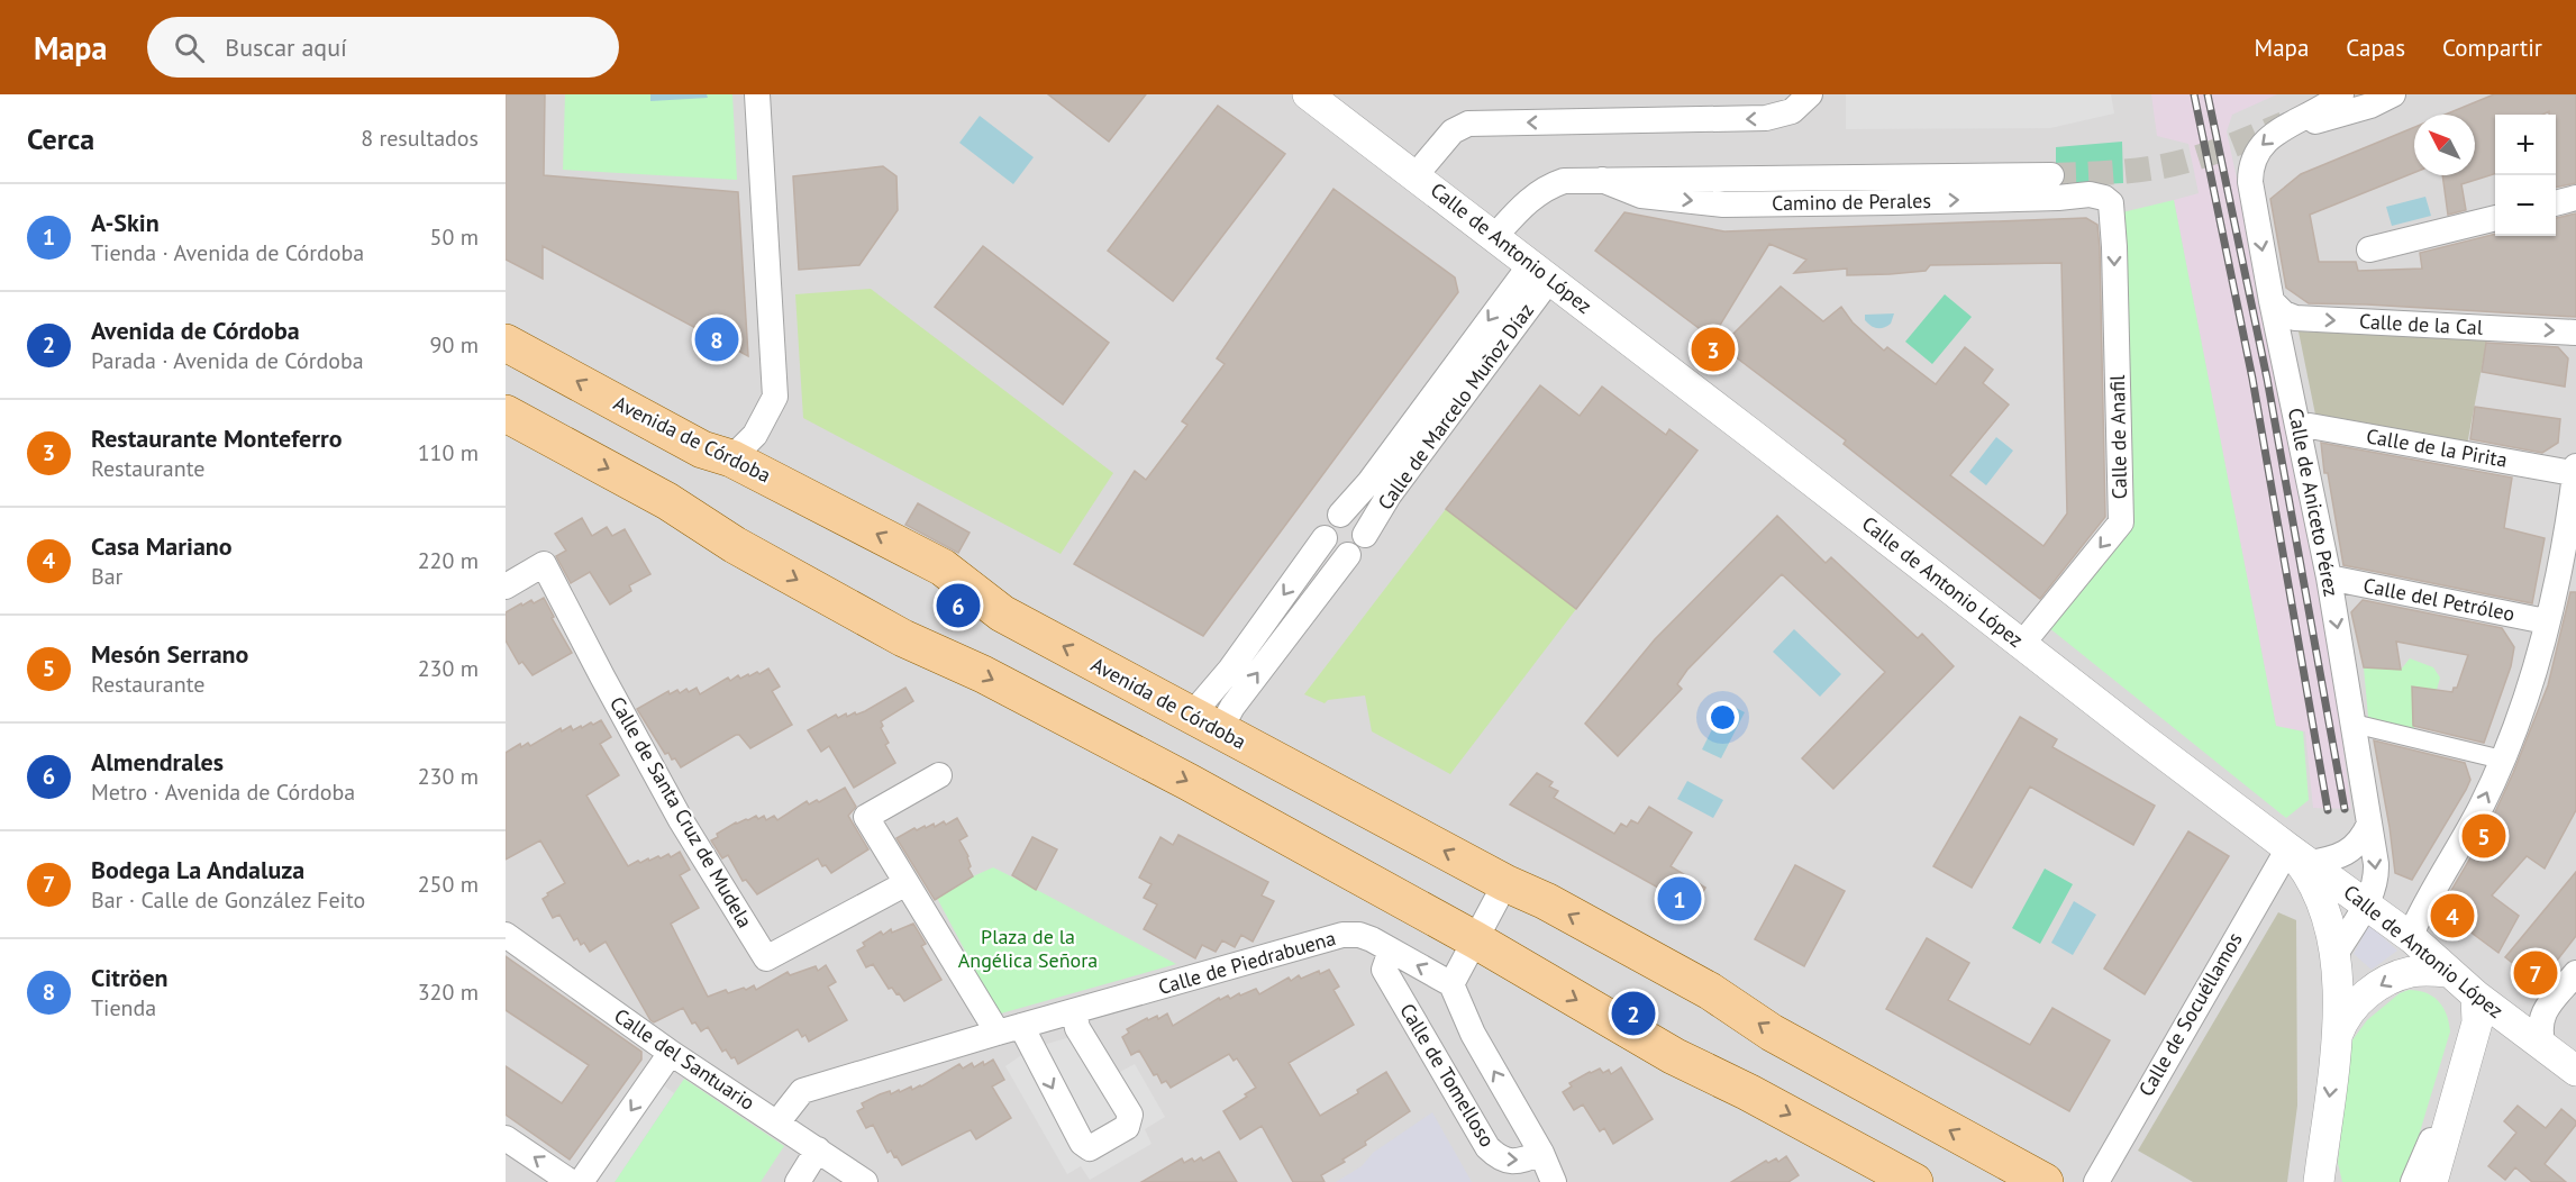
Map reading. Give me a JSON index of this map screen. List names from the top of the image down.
{
  "streets": {
    "main road": ["Avenida de Córdoba"],
    "street": [
      "Camino de Perales",
      "Calle de Antonio López",
      "Calle de la Cal",
      "Calle de Marcelo Muñoz Díaz",
      "Calle de Anafil",
      "Calle de la Pirita",
      "Calle de Aniceto Pérez",
      "Calle del Petróleo",
      "Calle de Santa Cruz de Mudela",
      "Calle de Piedrabuena",
      "Calle de Socuéllamos",
      "Calle del Santuario",
      "Calle de Tomelloso"
    ]
  },
  "crossings": [
    ["Camino de Perales", "Calle de Antonio López"],
    ["Camino de Perales", "Calle de Anafil"],
    ["Calle de Antonio López", "Calle de Marcelo Muñoz Díaz"],
    ["Calle de Antonio López", "Calle de Anafil"],
    ["Calle de Antonio López", "Calle de Aniceto Pérez"],
    ["Calle de Antonio López", "Calle de Socuéllamos"],
    ["Calle de la Cal", "Calle de Aniceto Pérez"],
    ["Calle de Marcelo Muñoz Díaz", "Avenida de Córdoba"],
    ["Calle de la Pirita", "Calle de Aniceto Pérez"],
    ["Calle de Aniceto Pérez", "Calle del Petróleo"],
    ["Calle de Piedrabuena", "Calle del Santuario"],
    ["Calle de Piedrabuena", "Calle de Tomelloso"]
  ],
  "one_way": ["Calle de Anafil"],
  "parks": ["Plaza de la Angélica Señora"],
  "north": "top left",
  "page": {
    "header": "Mapa",
    "search": "Buscar aquí",
    "nav": ["Mapa", "Capas", "Compartir"],
    "heading": ["Cerca", "8 resultados"],
    "map_buttons": ["+", "−"],
    "list": [
      {
        "mark": "1",
        "name": "A-Skin",
        "note": "Tienda · Avenida de Córdoba",
        "value": "50 m"
      },
      {
        "mark": "2",
        "name": "Avenida de Córdoba",
        "note": "Parada · Avenida de Córdoba",
        "value": "90 m"
      },
      {
        "mark": "3",
        "name": "Restaurante Monteferro",
        "note": "Restaurante",
        "value": "110 m"
      },
      {
        "mark": "4",
        "name": "Casa Mariano",
        "note": "Bar",
        "value": "220 m"
      },
      {
        "mark": "5",
        "name": "Mesón Serrano",
        "note": "Restaurante",
        "value": "230 m"
      },
      {
        "mark": "6",
        "name": "Almendrales",
        "note": "Metro · Avenida de Córdoba",
        "value": "230 m"
      },
      {
        "mark": "7",
        "name": "Bodega La Andaluza",
        "note": "Bar · Calle de González Feito",
        "value": "250 m"
      },
      {
        "mark": "8",
        "name": "Citröen",
        "note": "Tienda",
        "value": "320 m"
      }
    ],
    "pins": [
      "8",
      "3",
      "6",
      "5",
      "1",
      "4",
      "7",
      "2"
    ]
  }
}
